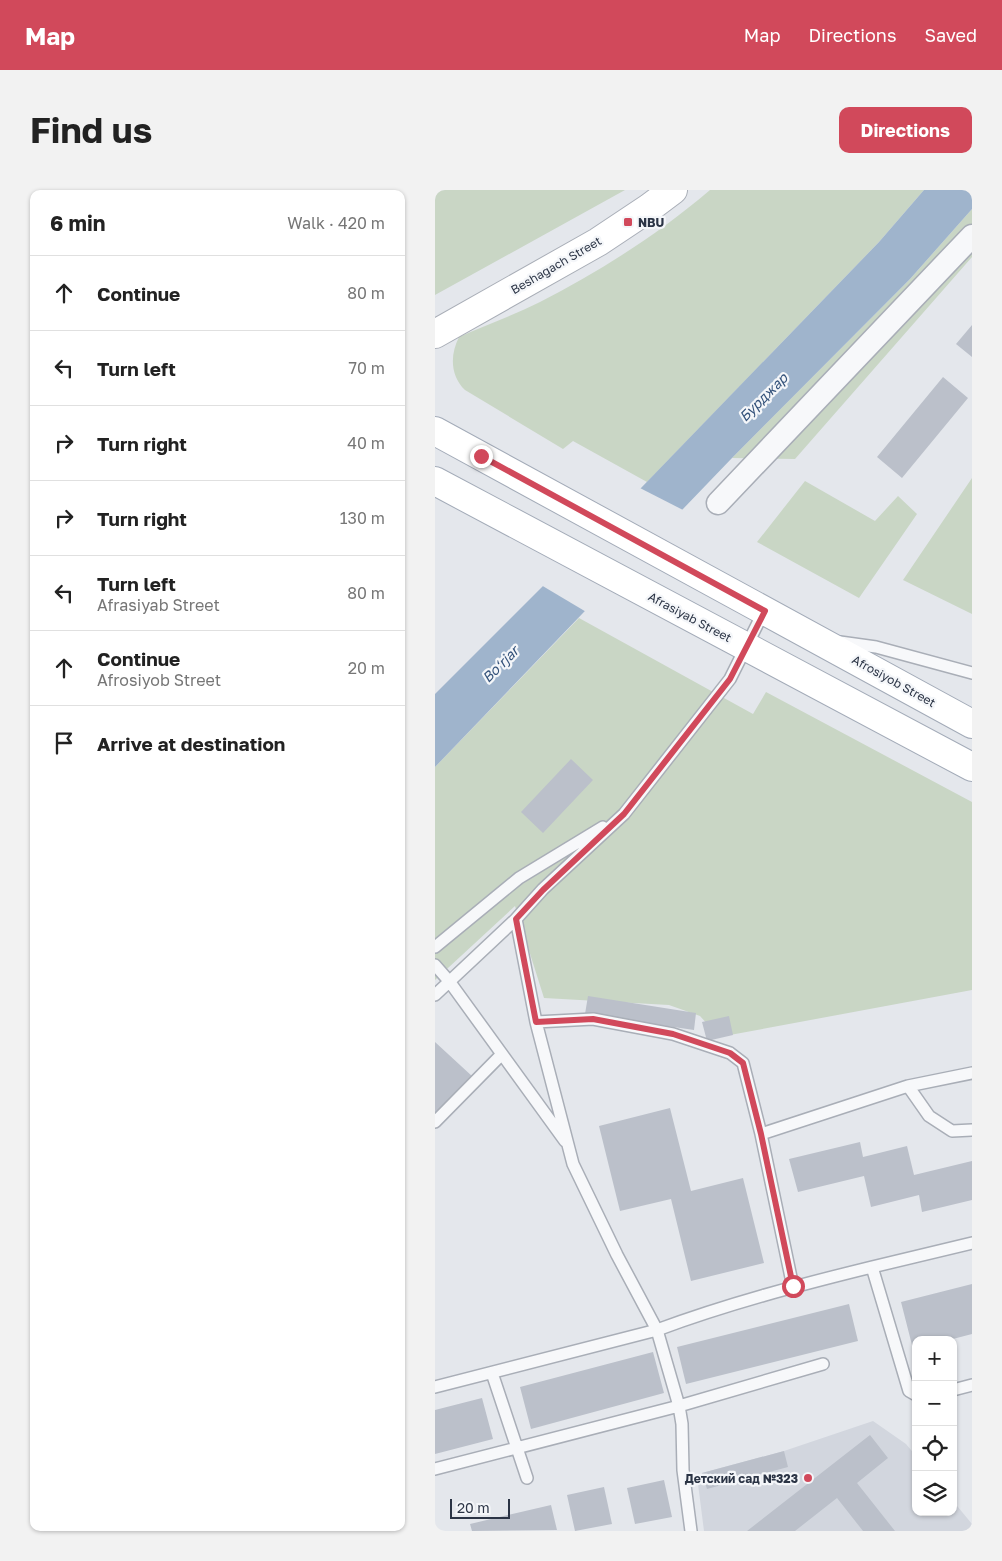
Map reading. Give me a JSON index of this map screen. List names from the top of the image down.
{
  "streets": {
    "main road": ["Beshagach Street", "Afrasiyab Street", "Afrosiyob Street"]
  },
  "water": ["Бурджар", "Bo‘rjar"],
  "places": {
    "transit": ["NBU"],
    "other": ["Детский сад №323"]
  },
  "scale_bar": "20 m",
  "page": {
    "header": "Map",
    "nav": ["Map", "Directions", "Saved"],
    "buttons": "Directions",
    "title": "Find us",
    "heading": ["6 min", "Walk · 420 m"],
    "list": [
      ["Continue", "80 m"],
      ["Turn left", "70 m"],
      ["Turn right", "40 m"],
      ["Turn right", "130 m"],
      ["Turn left", "Afrasiyab Street", "80 m"],
      ["Continue", "Afrosiyob Street", "20 m"],
      "Arrive at destination"
    ],
    "map_buttons": ["+", "−"],
    "scale": "20 m"
  }
}
